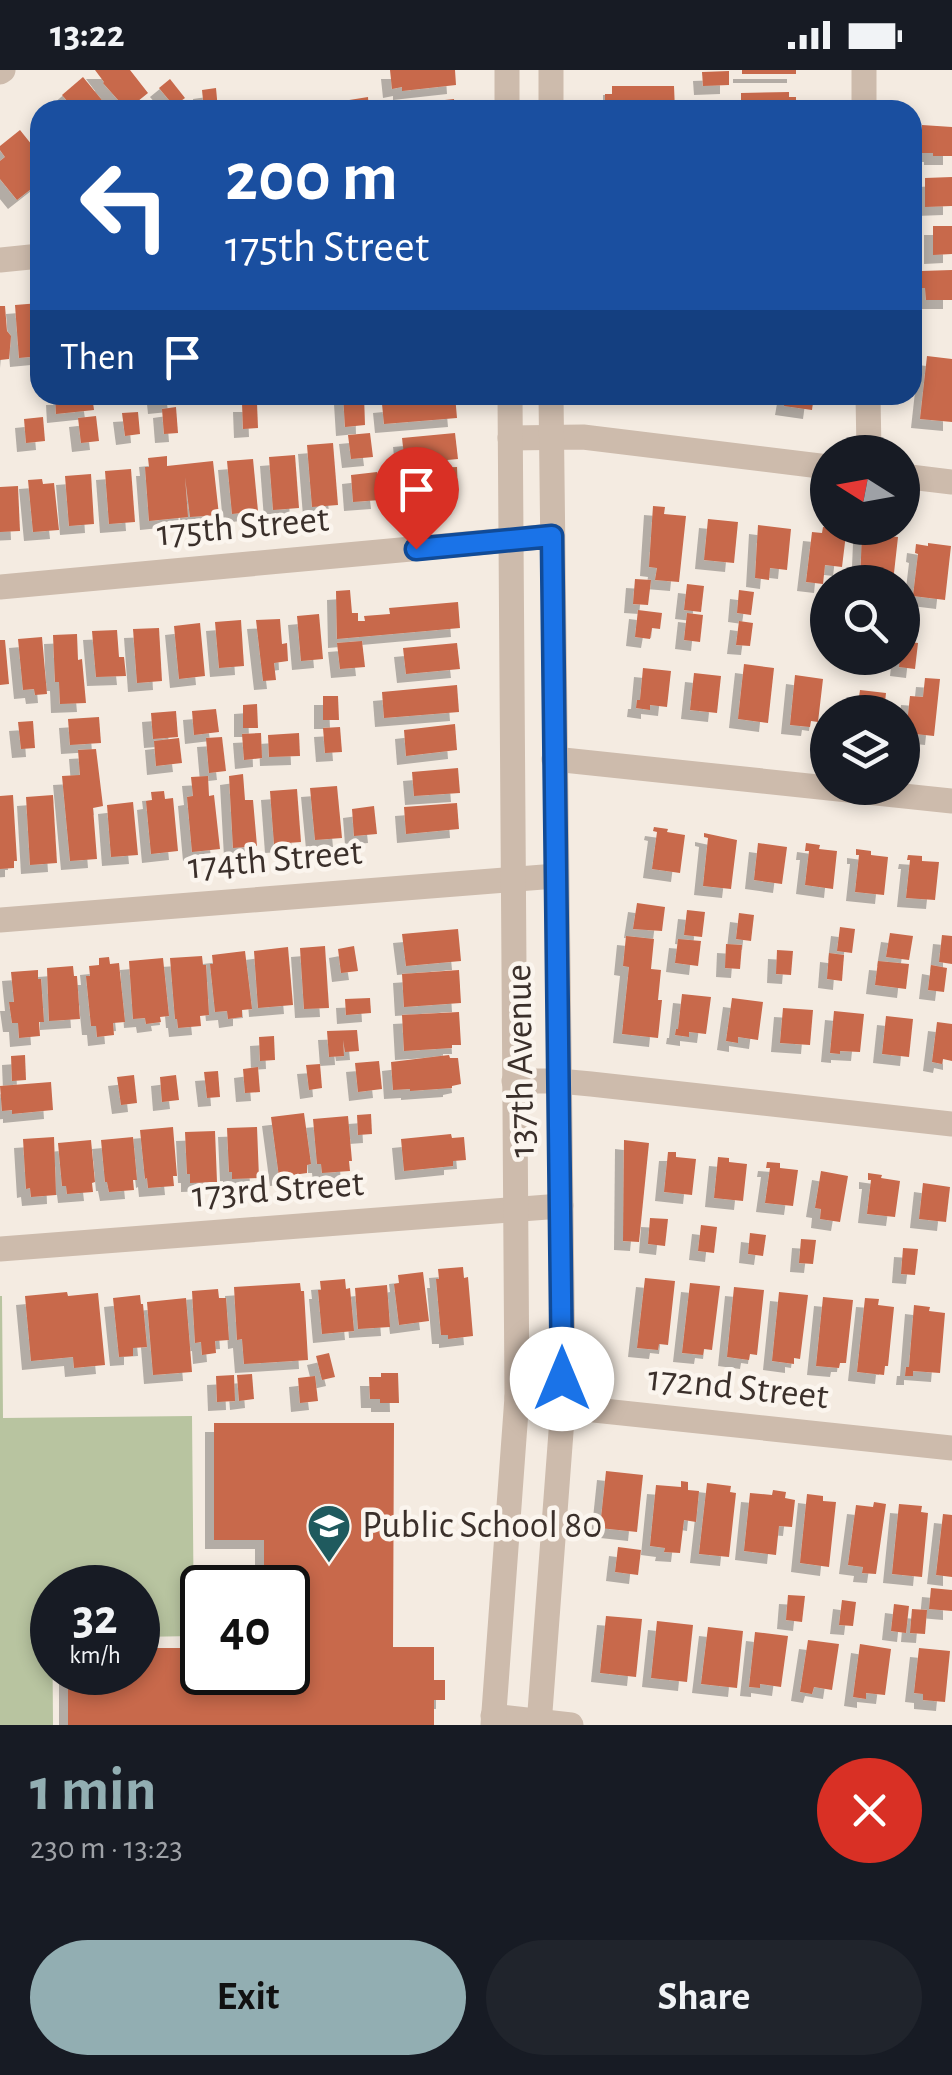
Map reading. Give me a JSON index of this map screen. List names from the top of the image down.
{
  "streets": {
    "street": [
      "175th Street",
      "174th Street",
      "137th Avenue",
      "173rd Street",
      "172nd Street"
    ]
  },
  "crossings": [
    ["175th Street", "137th Avenue"],
    ["174th Street", "137th Avenue"],
    ["137th Avenue", "173rd Street"],
    ["137th Avenue", "172nd Street"]
  ],
  "places": {
    "school or university": ["Public School 80"]
  },
  "north": "left",
  "page": {
    "status": "13:22",
    "turn": ["200 m", "175th Street"],
    "then": "Then",
    "speed": "32 km/h",
    "limit": "40",
    "heading": ["1 min", "230 m · 13:23"],
    "buttons": ["Exit", "Share"]
  }
}
